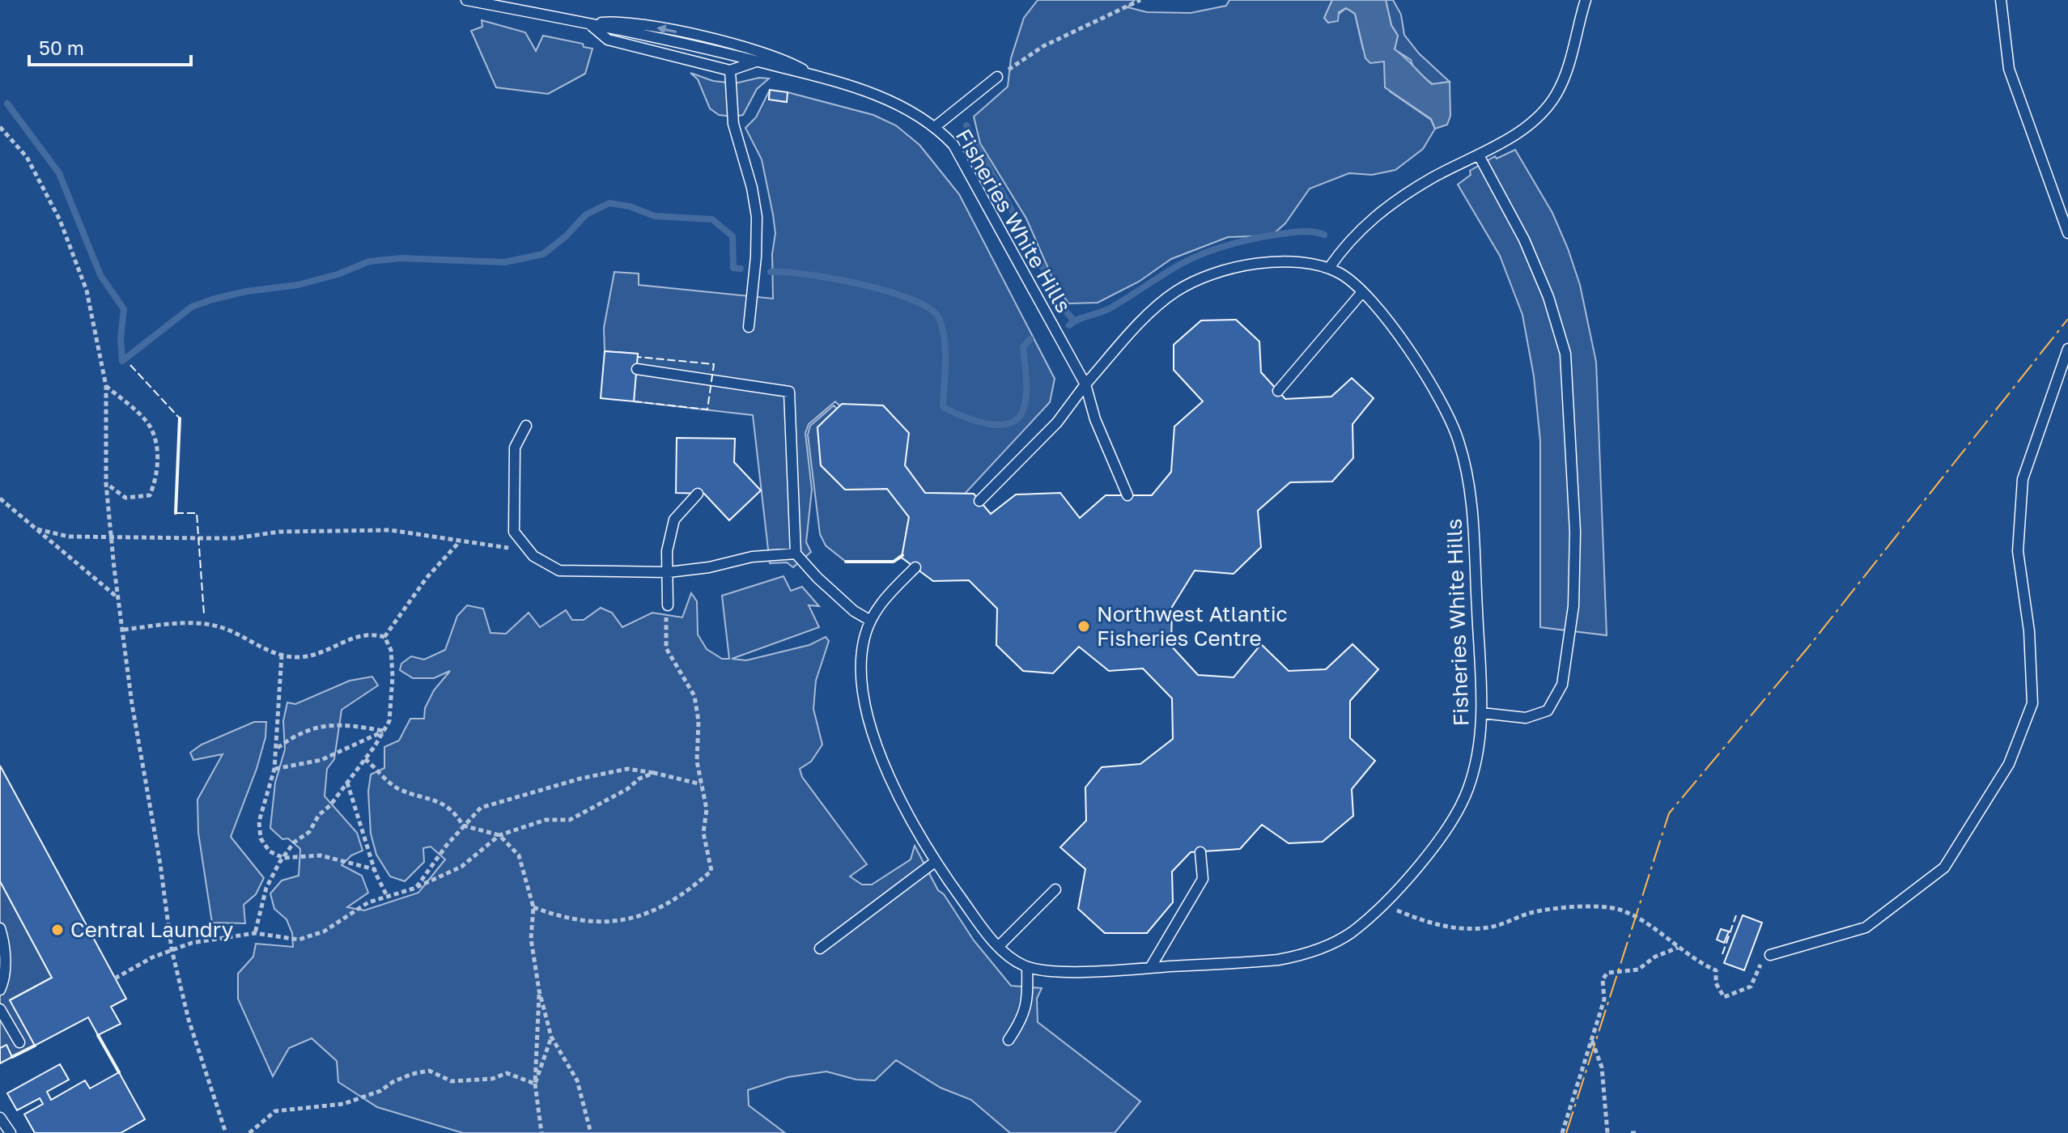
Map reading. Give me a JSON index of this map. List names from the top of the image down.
{
  "streets": {
    "lane": ["Fisheries White Hills"]
  },
  "places": ["Northwest Atlantic Fisheries Centre", "Central Laundry"],
  "scale_bar": "50 m"
}
